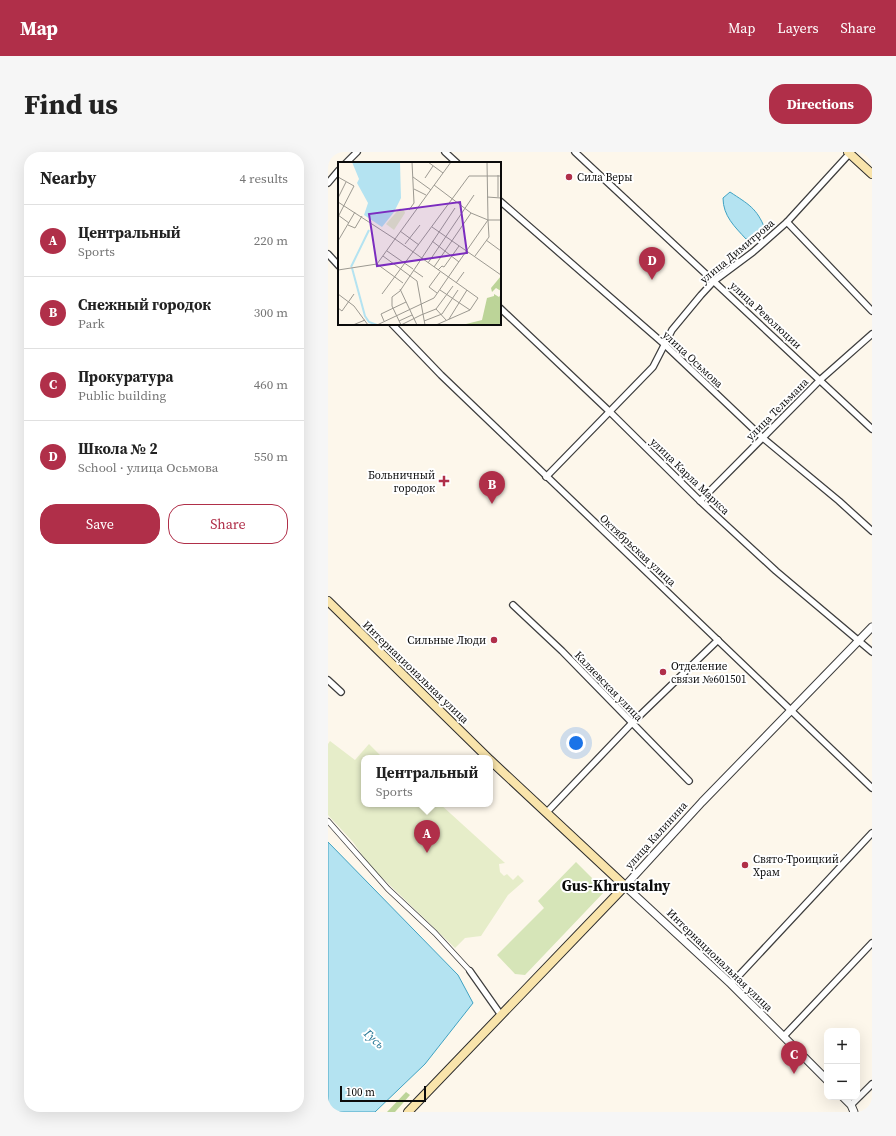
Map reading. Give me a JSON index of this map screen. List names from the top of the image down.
{
  "streets": {
    "main road": ["Интернациональная улица", "улица Калинина"],
    "street": [
      "улица Димитрова",
      "улица Революции",
      "улица Осьмова",
      "улица Тельмана",
      "улица Карла Маркса",
      "Октябрьская улица",
      "Каляевская улица"
    ]
  },
  "crossings": [
    ["улица Димитрова", "улица Революции"],
    ["улица Димитрова", "улица Осьмова"],
    ["улица Димитрова", "улица Карла Маркса"],
    ["улица Димитрова", "Октябрьская улица"],
    ["улица Революции", "улица Тельмана"],
    ["улица Осьмова", "улица Тельмана"],
    ["улица Тельмана", "улица Карла Маркса"],
    ["улица Карла Маркса", "улица Калинина"],
    ["Октябрьская улица", "улица Калинина"],
    ["Интернациональная улица", "улица Калинина"]
  ],
  "districts": ["Gus-Khrustalny"],
  "water": ["Гусь"],
  "places": {
    "other": [
      "Сила Веры",
      "Сильные Люди",
      "Отделение связи №601501",
      "Свято-Троицкий Храм"
    ],
    "health": ["Больничный городок"]
  },
  "scale_bar": "100 m",
  "page": {
    "header": "Map",
    "nav": ["Map", "Layers", "Share"],
    "buttons": [
      "Directions",
      ["Save", "Share"]
    ],
    "title": "Find us",
    "heading": ["Nearby", "4 results"],
    "list": [
      {
        "mark": "A",
        "name": "Центральный",
        "note": "Sports",
        "value": "220 m"
      },
      {
        "mark": "B",
        "name": "Снежный городок",
        "note": "Park",
        "value": "300 m"
      },
      {
        "mark": "C",
        "name": "Прокуратура",
        "note": "Public building",
        "value": "460 m"
      },
      {
        "mark": "D",
        "name": "Школа № 2",
        "note": "School · улица Осьмова",
        "value": "550 m"
      }
    ],
    "pins": [
      "D",
      "B",
      "A",
      "C"
    ],
    "popup": ["Центральный", "Sports"],
    "map_buttons": ["+", "−"],
    "scale": "100 m"
  }
}
